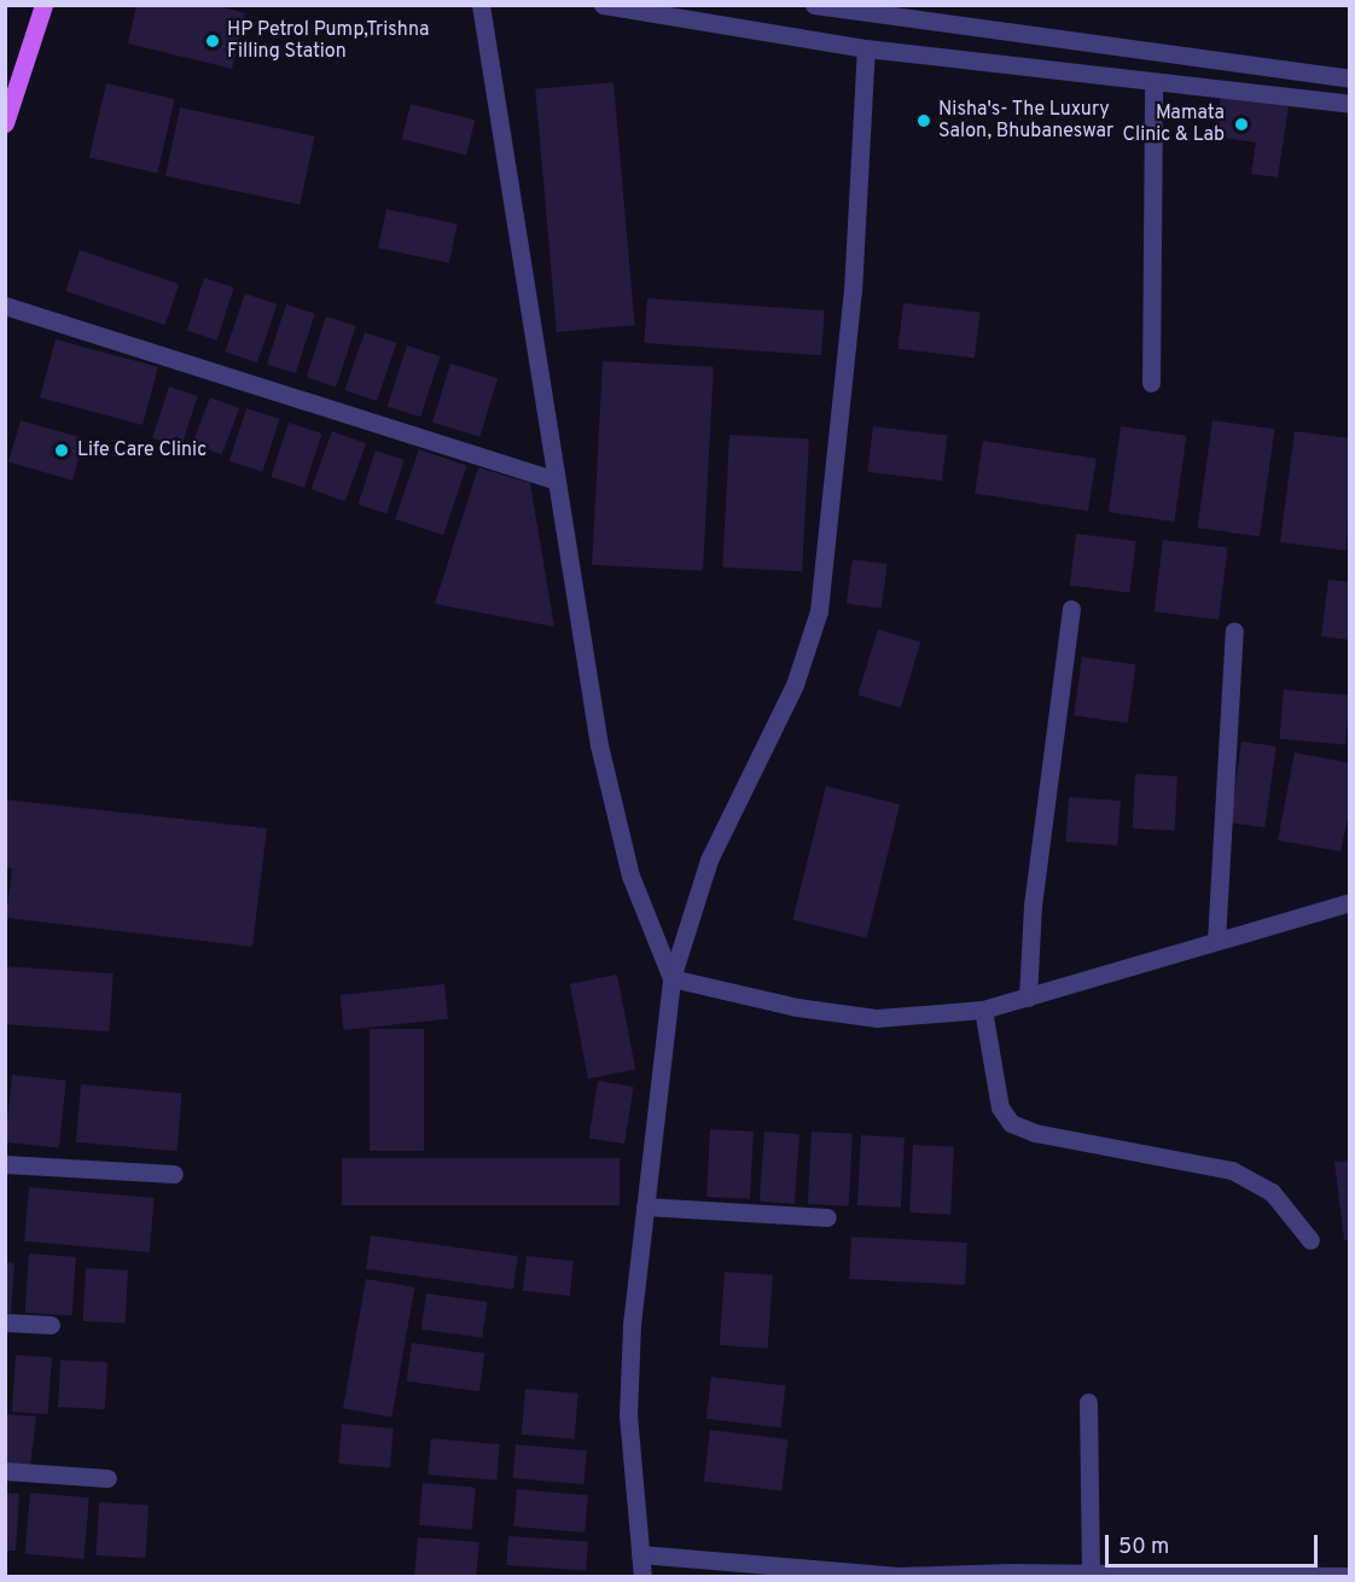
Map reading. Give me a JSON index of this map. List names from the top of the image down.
{
  "places": [
    "HP Petrol Pump,Trishna Filling Station",
    "Nisha's- The Luxury Salon, Bhubaneswar",
    "Mamata Clinic & Lab",
    "Life Care Clinic"
  ],
  "scale_bar": "50 m"
}
